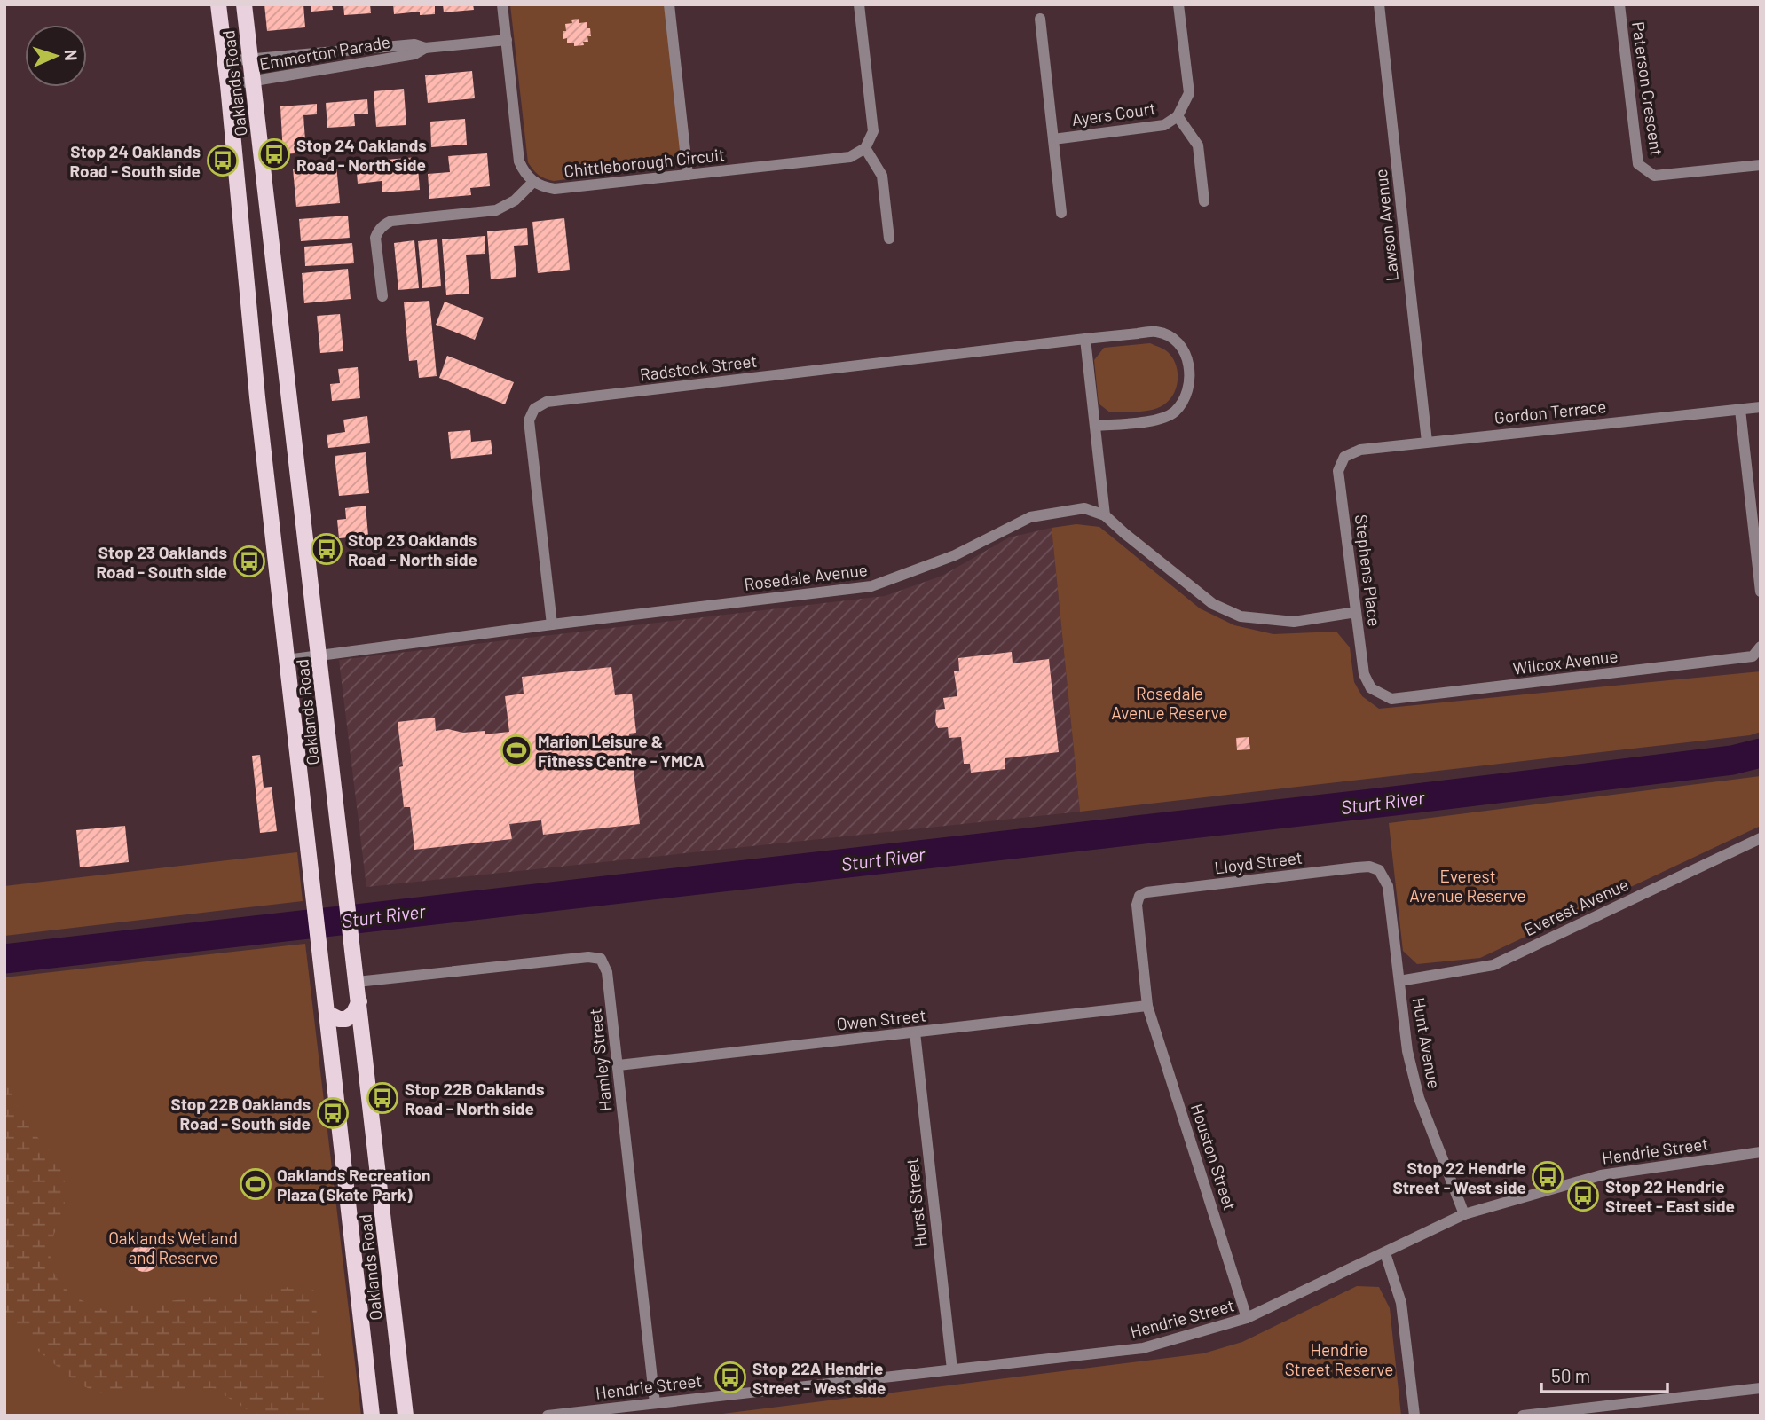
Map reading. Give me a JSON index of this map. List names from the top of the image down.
{
  "streets": {
    "main road": ["Oaklands Road"],
    "street": [
      "Emmerton Parade",
      "Paterson Crescent",
      "Ayers Court",
      "Chittleborough Circuit",
      "Lawson Avenue",
      "Radstock Street",
      "Gordon Terrace",
      "Stephens Place",
      "Rosedale Avenue",
      "Wilcox Avenue",
      "Lloyd Street",
      "Everest Avenue",
      "Owen Street",
      "Hunt Avenue",
      "Hamley Street",
      "Hendrie Street",
      "Houston Street",
      "Hurst Street"
    ]
  },
  "crossings": [
    ["Emmerton Parade", "Oaklands Road"],
    ["Oaklands Road", "Rosedale Avenue"],
    ["Oaklands Road", "Hamley Street"],
    ["Lawson Avenue", "Gordon Terrace"],
    ["Radstock Street", "Rosedale Avenue"],
    ["Gordon Terrace", "Stephens Place"],
    ["Stephens Place", "Wilcox Avenue"],
    ["Lloyd Street", "Everest Avenue"],
    ["Lloyd Street", "Owen Street"],
    ["Lloyd Street", "Hunt Avenue"],
    ["Lloyd Street", "Houston Street"],
    ["Everest Avenue", "Hunt Avenue"],
    ["Owen Street", "Hamley Street"],
    ["Owen Street", "Houston Street"],
    ["Owen Street", "Hurst Street"],
    ["Hunt Avenue", "Hendrie Street"],
    ["Hamley Street", "Hendrie Street"],
    ["Hendrie Street", "Houston Street"],
    ["Hendrie Street", "Hurst Street"]
  ],
  "water": ["Sturt River"],
  "parks": [
    "Rosedale Avenue Reserve",
    "Everest Avenue Reserve",
    "Oaklands Wetland and Reserve",
    "Hendrie Street Reserve"
  ],
  "places": {
    "bus stop": [
      "Stop 24 Oaklands Road - North side",
      "Stop 24 Oaklands Road - South side",
      "Stop 23 Oaklands Road - North side",
      "Stop 23 Oaklands Road - South side",
      "Stop 22B Oaklands Road - North side",
      "Stop 22B Oaklands Road - South side",
      "Stop 22 Hendrie Street - West side",
      "Stop 22 Hendrie Street - East side",
      "Stop 22A Hendrie Street - West side"
    ],
    "sports": ["Marion Leisure & Fitness Centre - YMCA", "Oaklands Recreation Plaza (Skate Park)"]
  },
  "scale_bar": "50 m",
  "north": "right"
}
